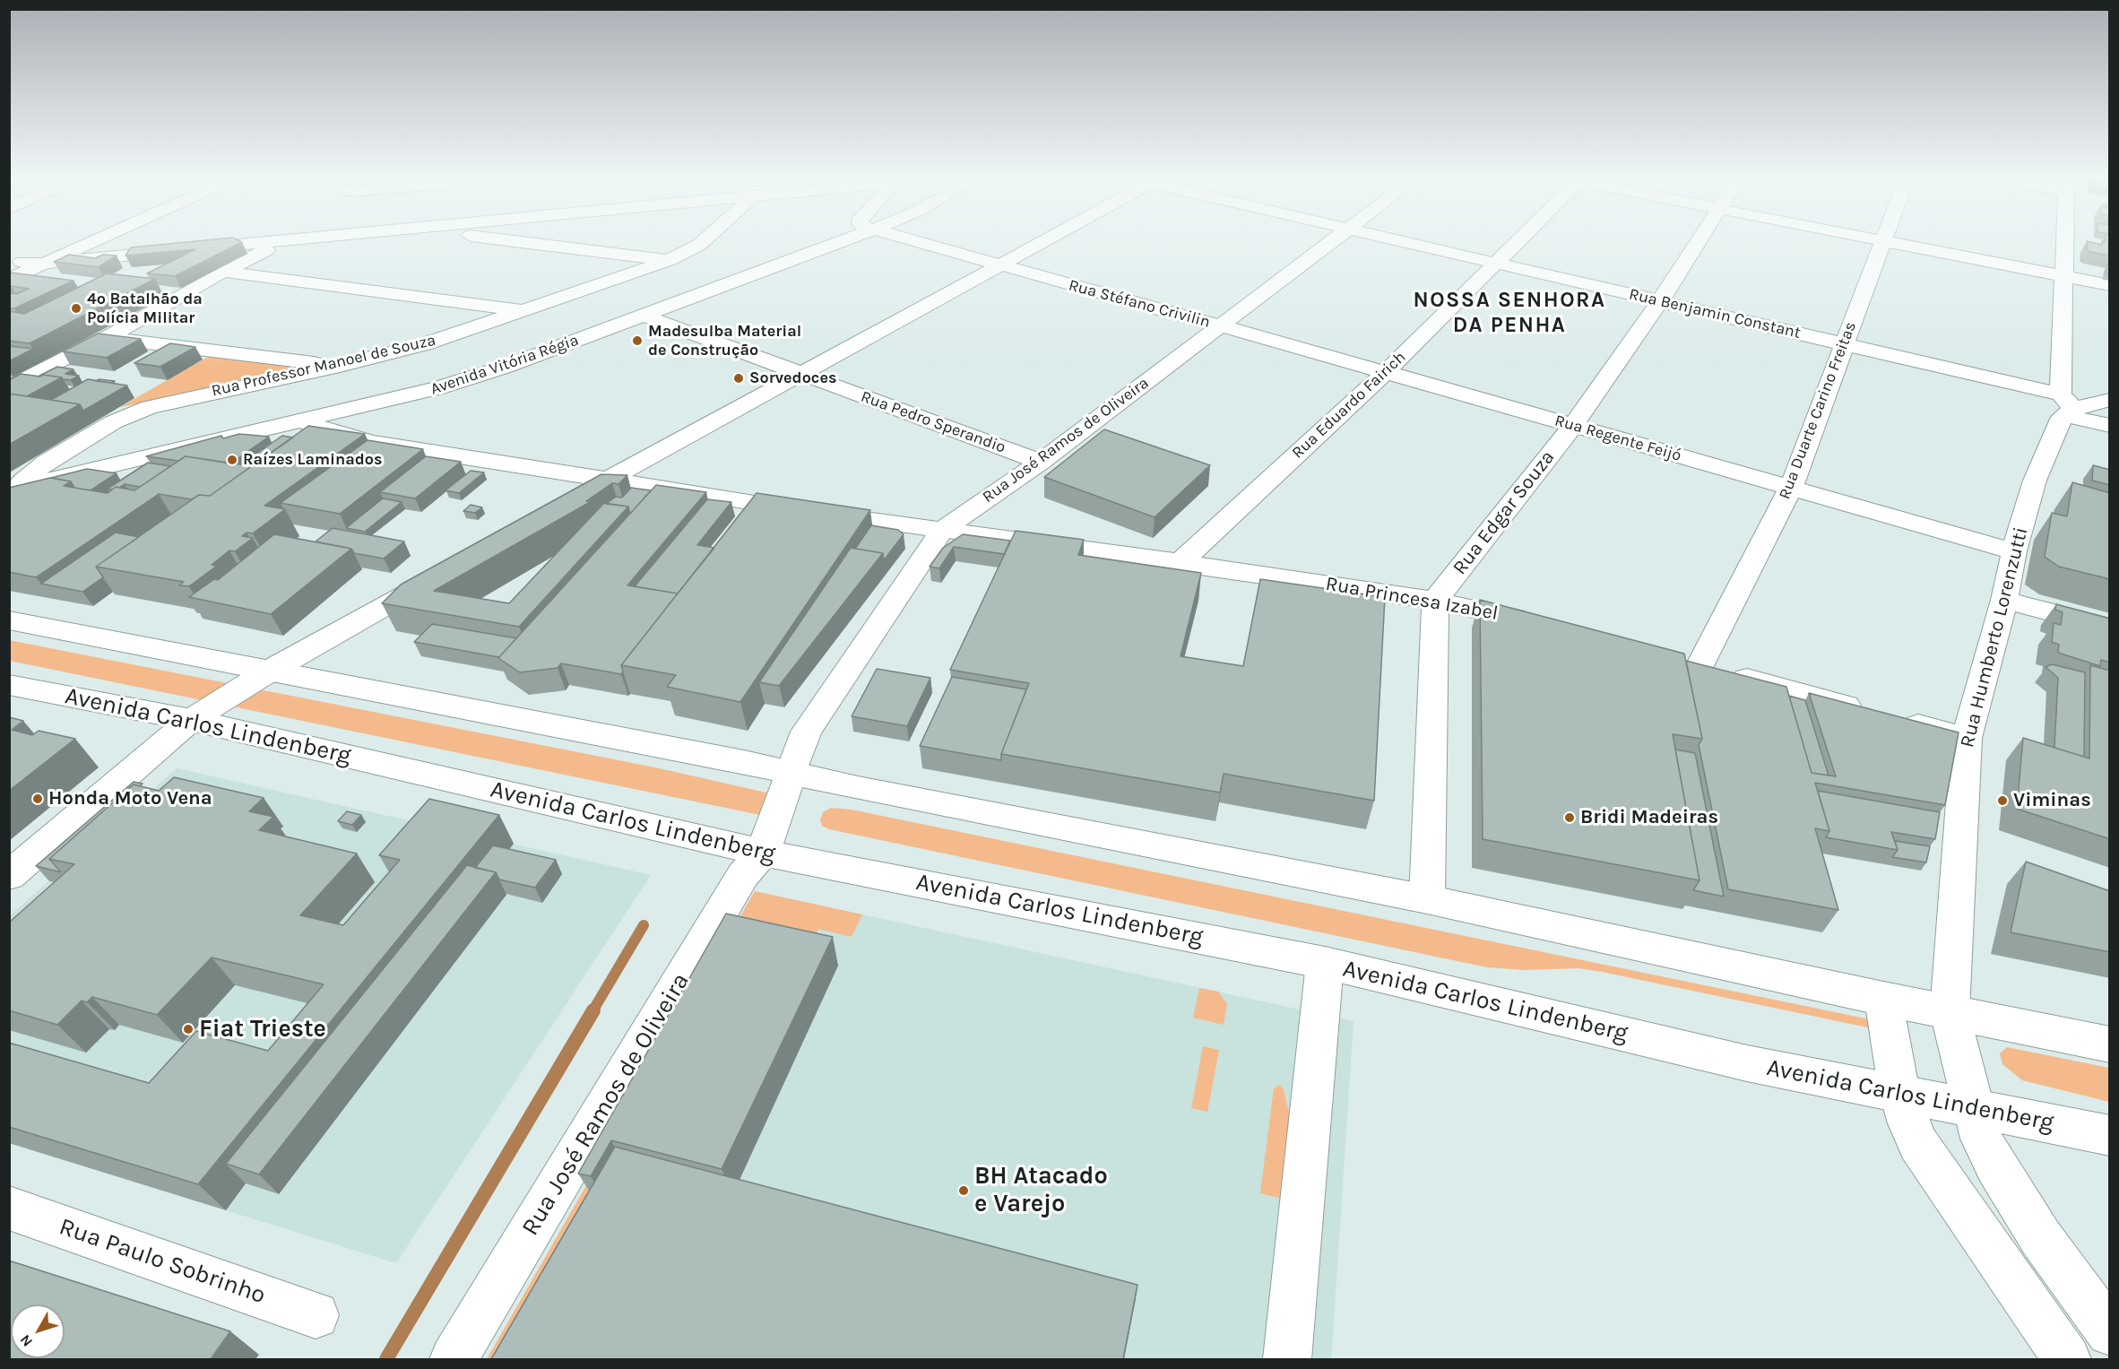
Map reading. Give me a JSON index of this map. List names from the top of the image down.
{
  "streets": {
    "street": [
      "Rua Stéfano Crivilin",
      "Rua Benjamin Constant",
      "Avenida Vitória Régia",
      "Rua Professor Manoel de Souza",
      "Rua Eduardo Fairich",
      "Rua Duarte Carino Freitas",
      "Rua Pedro Sperandio",
      "Rua Regente Feijó",
      "Rua José Ramos de Oliveira",
      "Rua Edgar Souza",
      "Rua Princesa Izabel",
      "Rua Humberto Lorenzutti",
      "Avenida Carlos Lindenberg",
      "Rua Paulo Sobrinho"
    ]
  },
  "crossings": [
    ["Rua Stéfano Crivilin", "Rua Regente Feijó"],
    ["Rua Stéfano Crivilin", "Rua José Ramos de Oliveira"],
    ["Rua Benjamin Constant", "Rua Eduardo Fairich"],
    ["Rua Benjamin Constant", "Rua Duarte Carino Freitas"],
    ["Rua Benjamin Constant", "Rua Edgar Souza"],
    ["Rua Benjamin Constant", "Rua Humberto Lorenzutti"],
    ["Avenida Vitória Régia", "Rua Professor Manoel de Souza"],
    ["Avenida Vitória Régia", "Rua Pedro Sperandio"],
    ["Avenida Vitória Régia", "Rua Princesa Izabel"],
    ["Rua Eduardo Fairich", "Rua Regente Feijó"],
    ["Rua Eduardo Fairich", "Rua Princesa Izabel"],
    ["Rua Duarte Carino Freitas", "Rua Regente Feijó"],
    ["Rua Duarte Carino Freitas", "Rua Humberto Lorenzutti"],
    ["Rua Pedro Sperandio", "Rua José Ramos de Oliveira"],
    ["Rua Regente Feijó", "Rua José Ramos de Oliveira"],
    ["Rua Regente Feijó", "Rua Edgar Souza"],
    ["Rua Regente Feijó", "Rua Humberto Lorenzutti"],
    ["Rua José Ramos de Oliveira", "Rua Princesa Izabel"],
    ["Rua José Ramos de Oliveira", "Avenida Carlos Lindenberg"],
    ["Rua Edgar Souza", "Rua Princesa Izabel"],
    ["Rua Humberto Lorenzutti", "Avenida Carlos Lindenberg"]
  ],
  "districts": ["NOSSA SENHORA DA PENHA"],
  "places": [
    "4º Batalhão da Polícia Militar",
    "Madesulba Material de Construção",
    "Sorvedoces",
    "Raízes Laminados",
    "Honda Moto Vena",
    "Viminas",
    "Bridi Madeiras",
    "Fiat Trieste",
    "BH Atacado e Varejo"
  ],
  "north": "bottom left"
}
